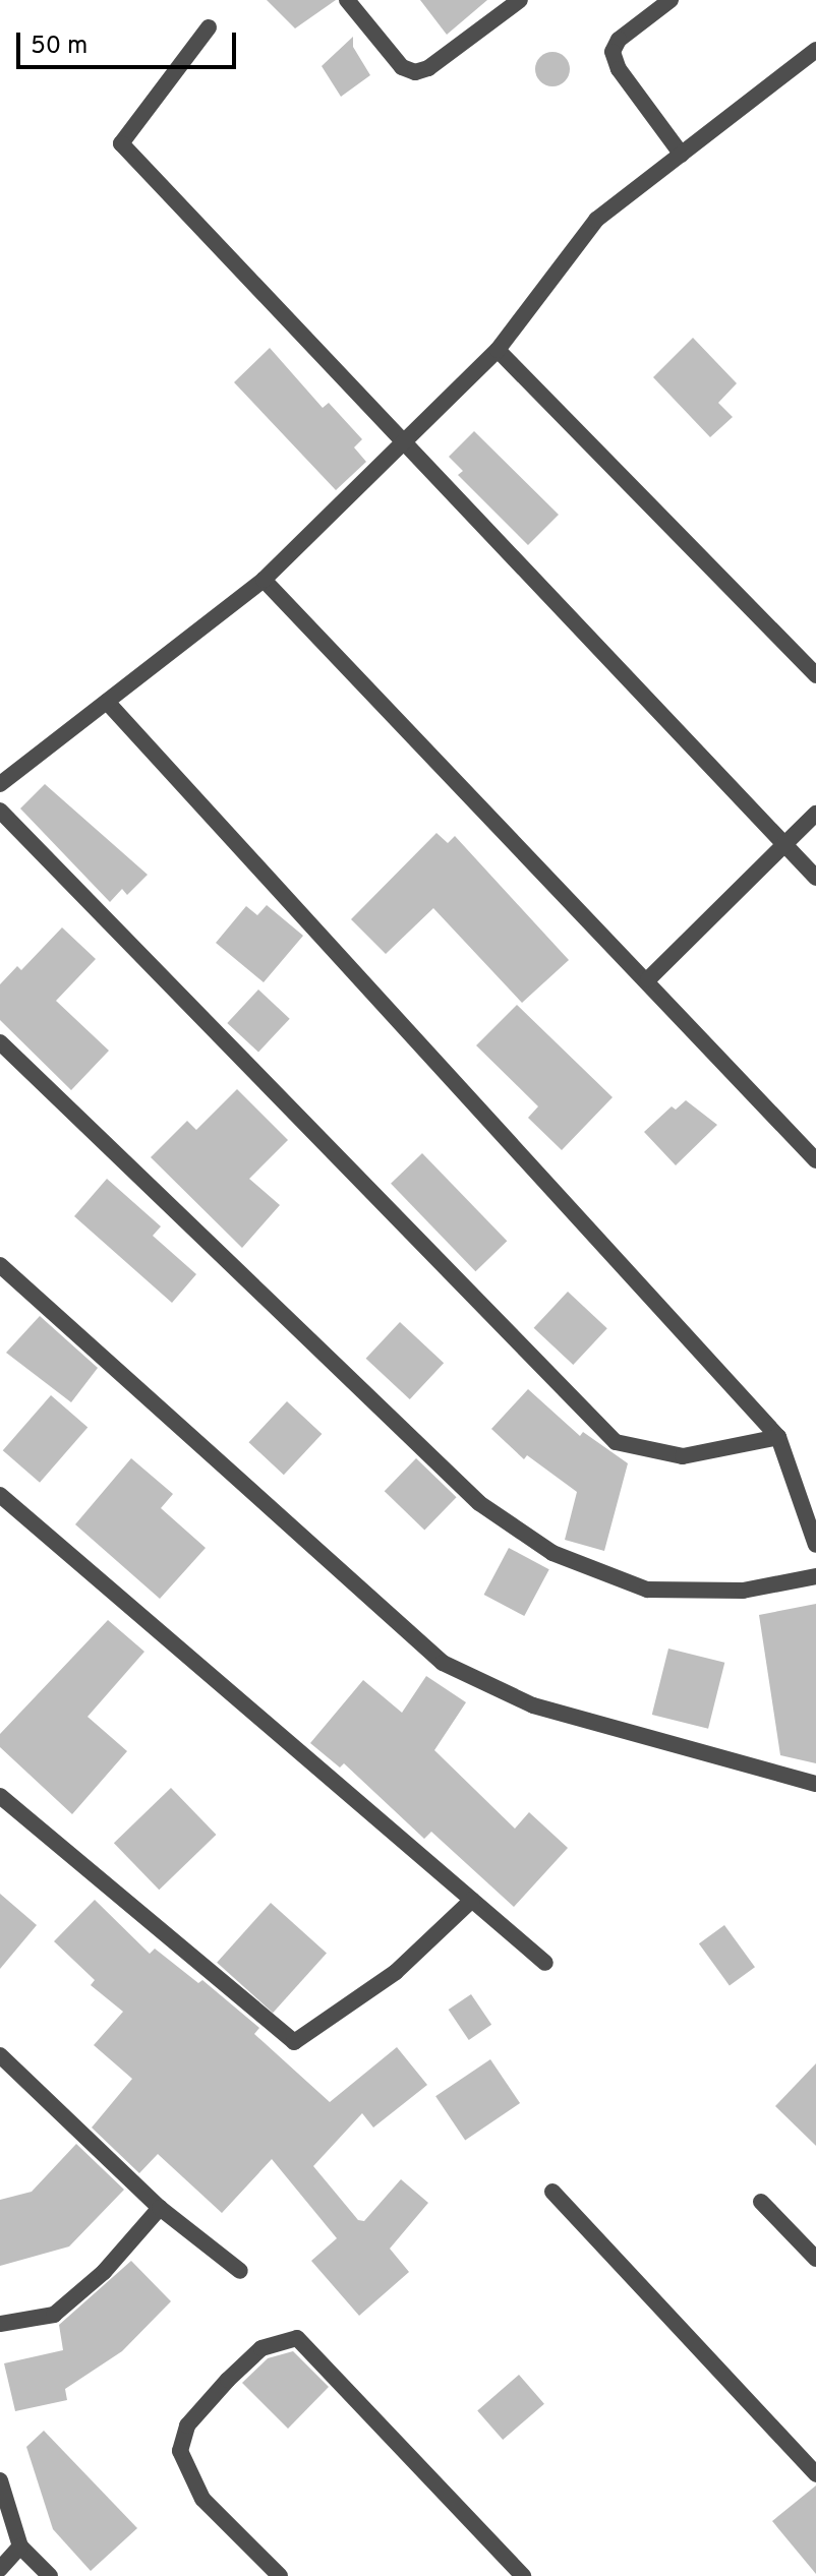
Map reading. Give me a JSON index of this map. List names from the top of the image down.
{
  "scale_bar": "50 m"
}
